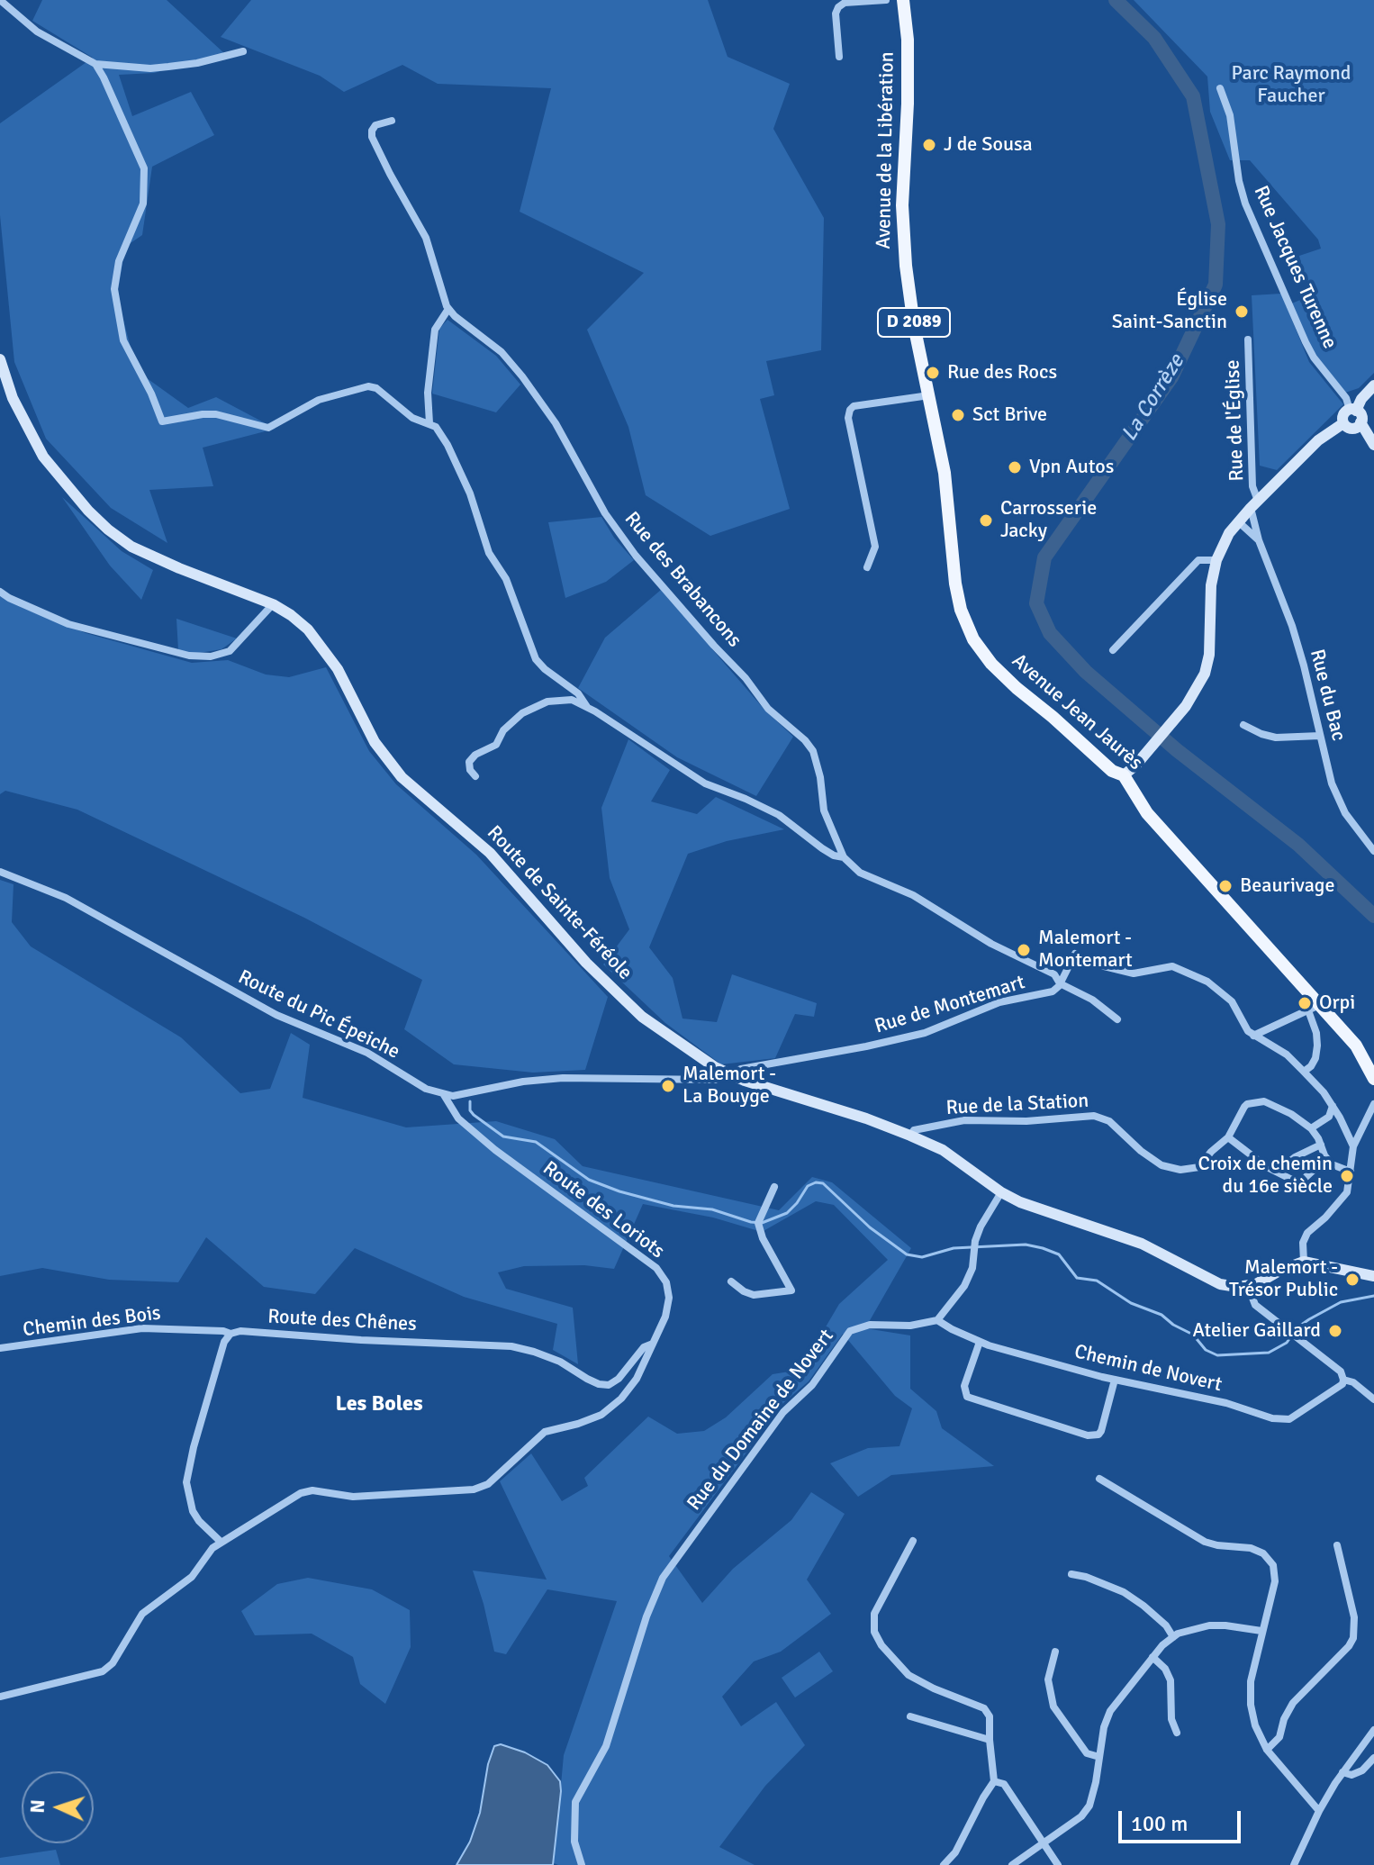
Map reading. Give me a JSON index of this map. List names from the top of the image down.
{
  "streets": {
    "main road": [
      "Avenue de la Libération",
      "D 2089",
      "Avenue Jean Jaurès",
      "Route de Sainte-Féréole"
    ],
    "street": [
      "Rue Jacques Turenne",
      "Rue de l'Église",
      "Rue des Brabancons",
      "Rue du Bac",
      "Rue de Montemart",
      "Route du Pic Épeiche",
      "Rue de la Station",
      "Route des Loriots",
      "Route des Chênes",
      "Chemin des Bois",
      "Chemin de Novert",
      "Rue du Domaine de Novert"
    ]
  },
  "crossings": [
    ["Avenue de la Libération", "Avenue Jean Jaurès"],
    ["Rue de l'Église", "Rue du Bac"],
    ["Route de Sainte-Féréole", "Rue de Montemart"],
    ["Route de Sainte-Féréole", "Rue de la Station"],
    ["Route du Pic Épeiche", "Route des Loriots"],
    ["Route des Loriots", "Route des Chênes"],
    ["Route des Chênes", "Chemin des Bois"],
    ["Chemin de Novert", "Rue du Domaine de Novert"]
  ],
  "districts": ["Les Boles"],
  "water": ["La Corrèze"],
  "parks": ["Parc Raymond Faucher"],
  "places": [
    "J de Sousa",
    "Église Saint-Sanctin",
    "Rue des Rocs",
    "Sct Brive",
    "Vpn Autos",
    "Carrosserie Jacky",
    "Beaurivage",
    "Malemort - Montemart",
    "Orpi",
    "Malemort - La Bouyge",
    "Croix de chemin du 16e siècle",
    "Malemort - Trésor Public",
    "Atelier Gaillard"
  ],
  "scale_bar": "100 m",
  "north": "left"
}
